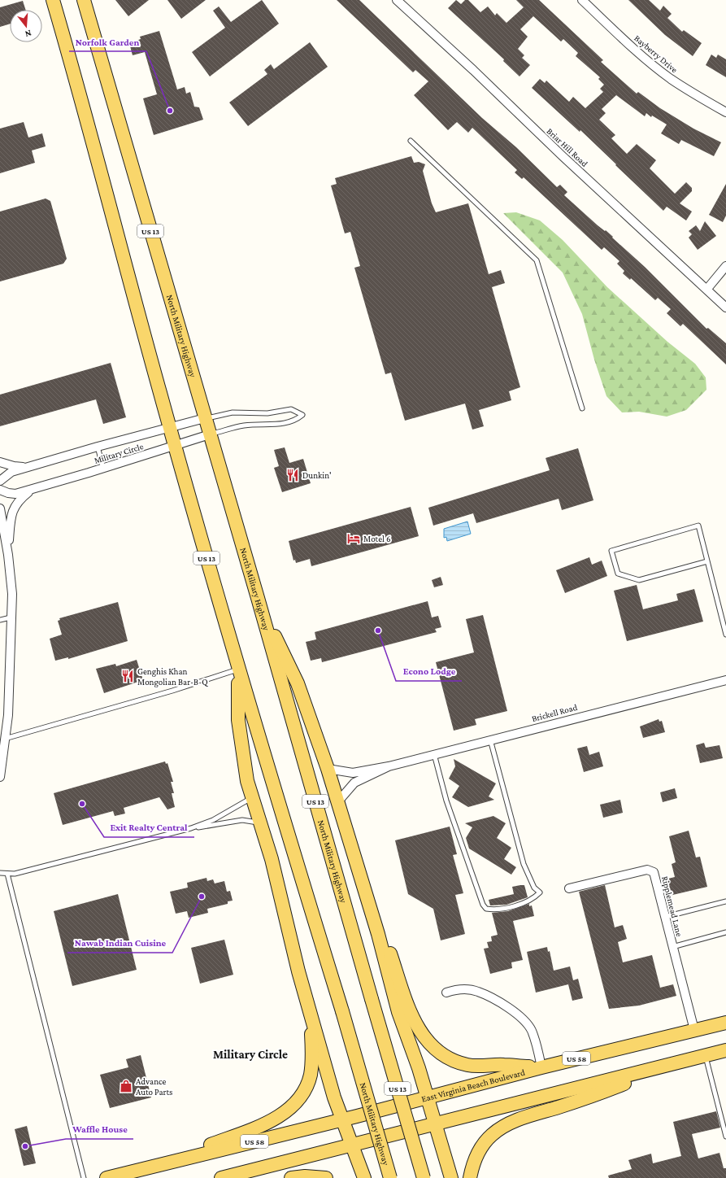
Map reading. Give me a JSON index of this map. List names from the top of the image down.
{
  "streets": {
    "main road": [
      "US 13",
      "North Military Highway",
      "US 58",
      "East Virginia Beach Boulevard"
    ],
    "street": [
      "Bayberry Drive",
      "Briar Hill Road",
      "Military Circle",
      "Brickell Road",
      "Ripplemead Lane"
    ]
  },
  "crossings": [
    ["North Military Highway", "Military Circle"],
    ["Ripplemead Lane", "East Virginia Beach Boulevard"]
  ],
  "districts": ["Military Circle"],
  "places": {
    "other": [
      "Norfolk Garden",
      "Econo Lodge",
      "Exit Realty Central",
      "Nawab Indian Cuisine",
      "Waffle House"
    ],
    "restaurant": ["Dunkin'", "Genghis Khan Mongolian Bar-B-Q"],
    "hotel": ["Motel 6"],
    "shop": ["Advance Auto Parts"]
  },
  "north": "bottom"
}
